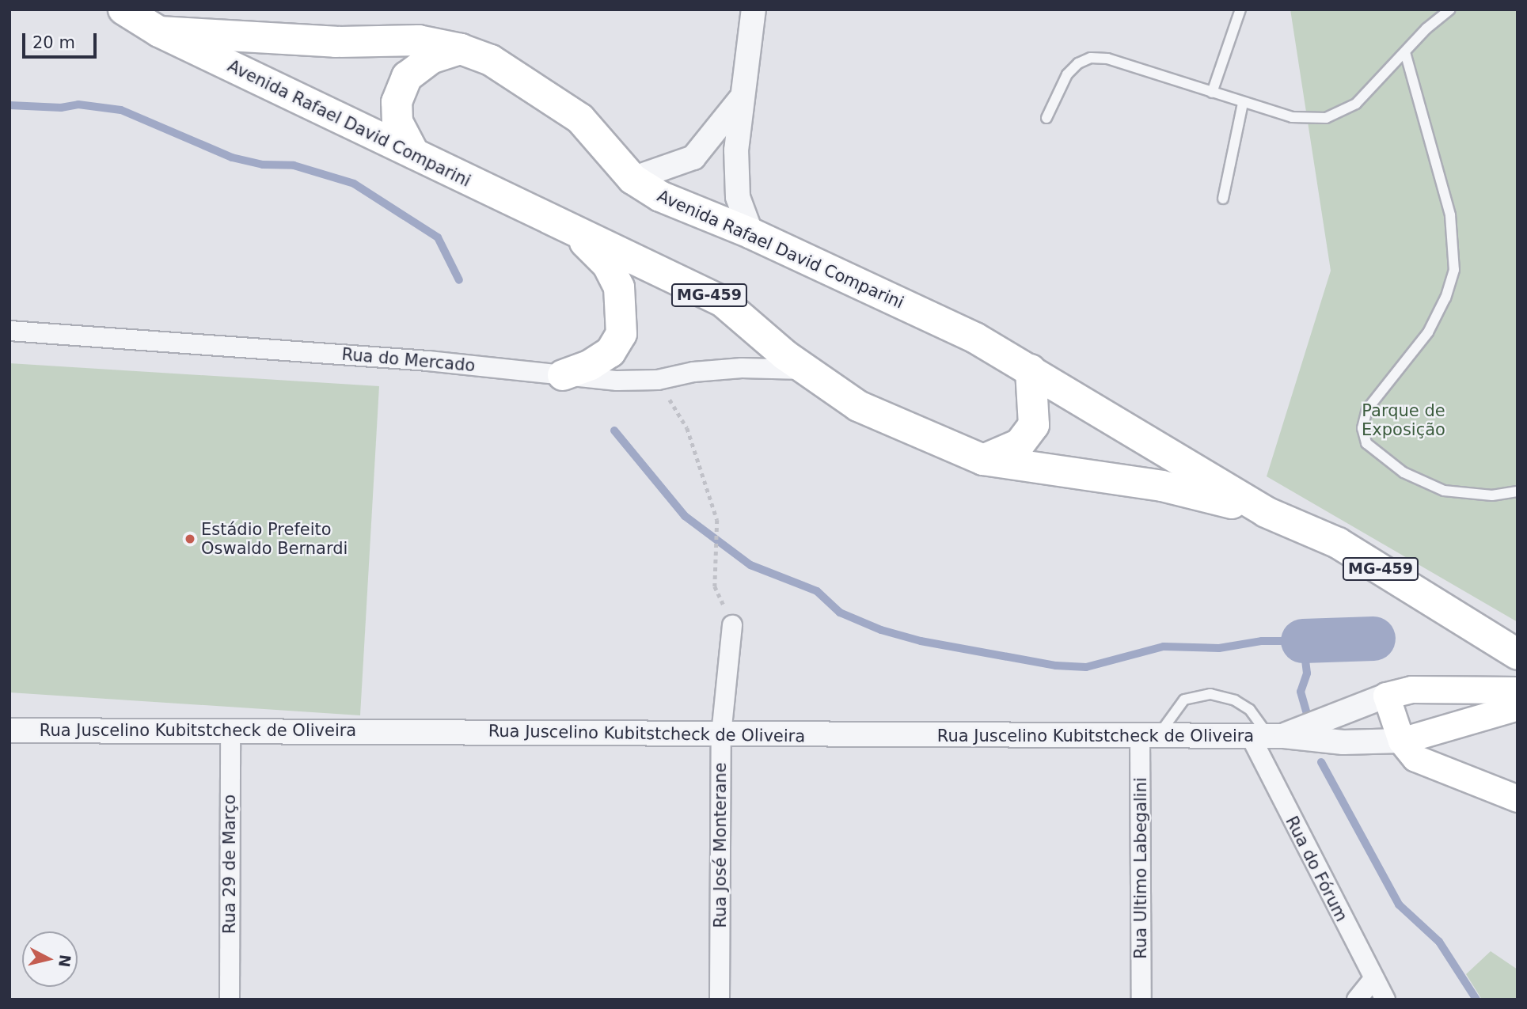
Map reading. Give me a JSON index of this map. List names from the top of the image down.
{
  "streets": {
    "main road": ["Avenida Rafael David Comparini", "MG-459"],
    "street": [
      "Rua do Mercado",
      "Rua Juscelino Kubitstcheck de Oliveira",
      "Rua José Monterane",
      "Rua 29 de Março",
      "Rua Ultimo Labegalini",
      "Rua do Fórum"
    ]
  },
  "crossings": [
    ["Avenida Rafael David Comparini", "Rua do Mercado"],
    ["Rua Juscelino Kubitstcheck de Oliveira", "Rua José Monterane"],
    ["Rua Juscelino Kubitstcheck de Oliveira", "Rua 29 de Março"],
    ["Rua Juscelino Kubitstcheck de Oliveira", "Rua Ultimo Labegalini"],
    ["Rua Juscelino Kubitstcheck de Oliveira", "Rua do Fórum"]
  ],
  "parks": ["Parque de Exposição"],
  "places": ["Estádio Prefeito Oswaldo Bernardi"],
  "scale_bar": "20 m",
  "north": "right"
}
